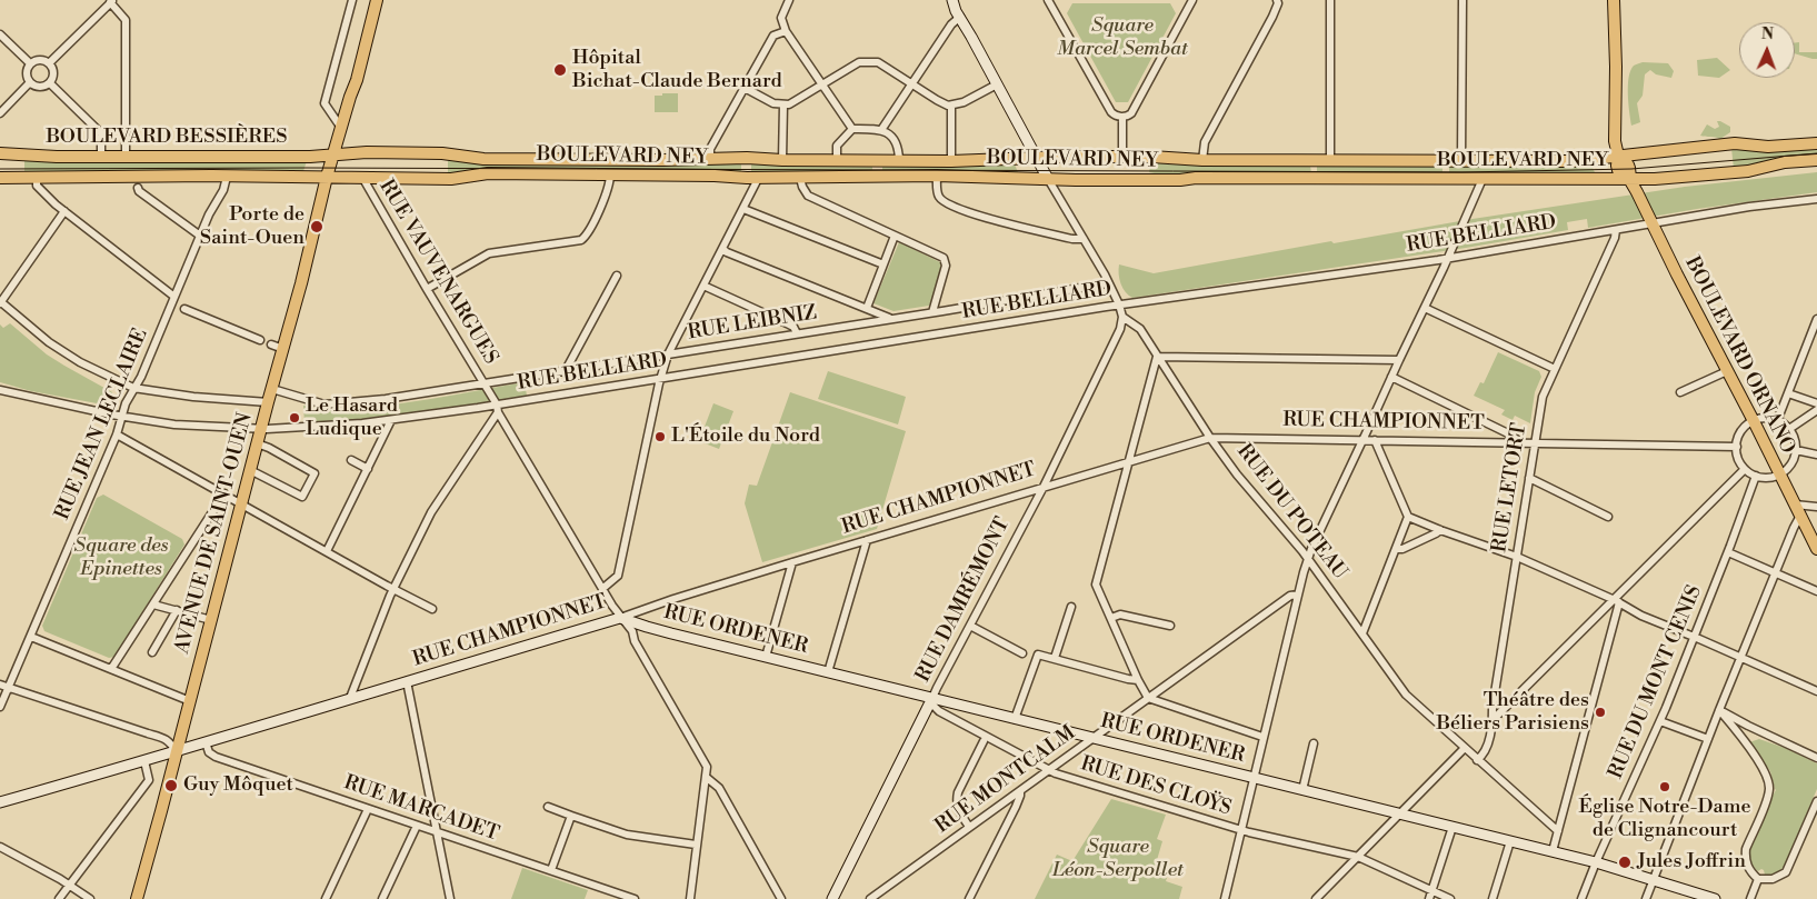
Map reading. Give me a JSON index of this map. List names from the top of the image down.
{
  "streets": {
    "main road": [
      "BOULEVARD BESSIÈRES",
      "BOULEVARD NEY",
      "BOULEVARD ORNANO",
      "RUE CHAMPIONNET",
      "AVENUE DE SAINT-OUEN",
      "RUE DAMRÉMONT",
      "RUE ORDENER"
    ],
    "street": [
      "RUE BELLIARD",
      "RUE VAUVENARGUES",
      "RUE LEIBNIZ",
      "RUE JEAN LECLAIRE",
      "RUE LETORT",
      "RUE DU POTEAU",
      "RUE DU MONT CENIS",
      "RUE MONTCALM",
      "RUE DES CLOŸS",
      "RUE MARCADET"
    ]
  },
  "crossings": [
    ["BOULEVARD BESSIÈRES", "BOULEVARD NEY"],
    ["BOULEVARD BESSIÈRES", "RUE JEAN LECLAIRE"],
    ["BOULEVARD BESSIÈRES", "AVENUE DE SAINT-OUEN"],
    ["BOULEVARD NEY", "RUE VAUVENARGUES"],
    ["BOULEVARD NEY", "BOULEVARD ORNANO"],
    ["BOULEVARD NEY", "AVENUE DE SAINT-OUEN"],
    ["RUE BELLIARD", "RUE VAUVENARGUES"],
    ["RUE BELLIARD", "BOULEVARD ORNANO"],
    ["RUE BELLIARD", "RUE JEAN LECLAIRE"],
    ["RUE BELLIARD", "RUE LETORT"],
    ["RUE BELLIARD", "AVENUE DE SAINT-OUEN"],
    ["RUE VAUVENARGUES", "RUE LEIBNIZ"],
    ["RUE VAUVENARGUES", "RUE CHAMPIONNET"],
    ["RUE VAUVENARGUES", "RUE ORDENER"],
    ["RUE LEIBNIZ", "AVENUE DE SAINT-OUEN"],
    ["RUE CHAMPIONNET", "RUE LETORT"],
    ["RUE CHAMPIONNET", "RUE DU POTEAU"],
    ["RUE CHAMPIONNET", "AVENUE DE SAINT-OUEN"],
    ["RUE CHAMPIONNET", "RUE DAMRÉMONT"],
    ["RUE CHAMPIONNET", "RUE ORDENER"],
    ["RUE CHAMPIONNET", "RUE MARCADET"],
    ["RUE LETORT", "RUE DU POTEAU"],
    ["RUE DU POTEAU", "RUE DAMRÉMONT"],
    ["RUE DAMRÉMONT", "RUE ORDENER"],
    ["RUE DAMRÉMONT", "RUE DES CLOŸS"],
    ["RUE ORDENER", "RUE DU MONT CENIS"],
    ["RUE ORDENER", "RUE MONTCALM"],
    ["RUE ORDENER", "RUE DES CLOŸS"],
    ["RUE MONTCALM", "RUE DES CLOŸS"]
  ],
  "parks": ["Square Marcel Sembat", "Square des Epinettes", "Square Léon-Serpollet"],
  "places": [
    "Hôpital Bichat-Claude Bernard",
    "Porte de Saint-Ouen",
    "Le Hasard Ludique",
    "L'Étoile du Nord",
    "Théâtre des Béliers Parisiens",
    "Guy Môquet",
    "Église Notre-Dame de Clignancourt",
    "Jules Joffrin"
  ],
  "north": "top"
}
